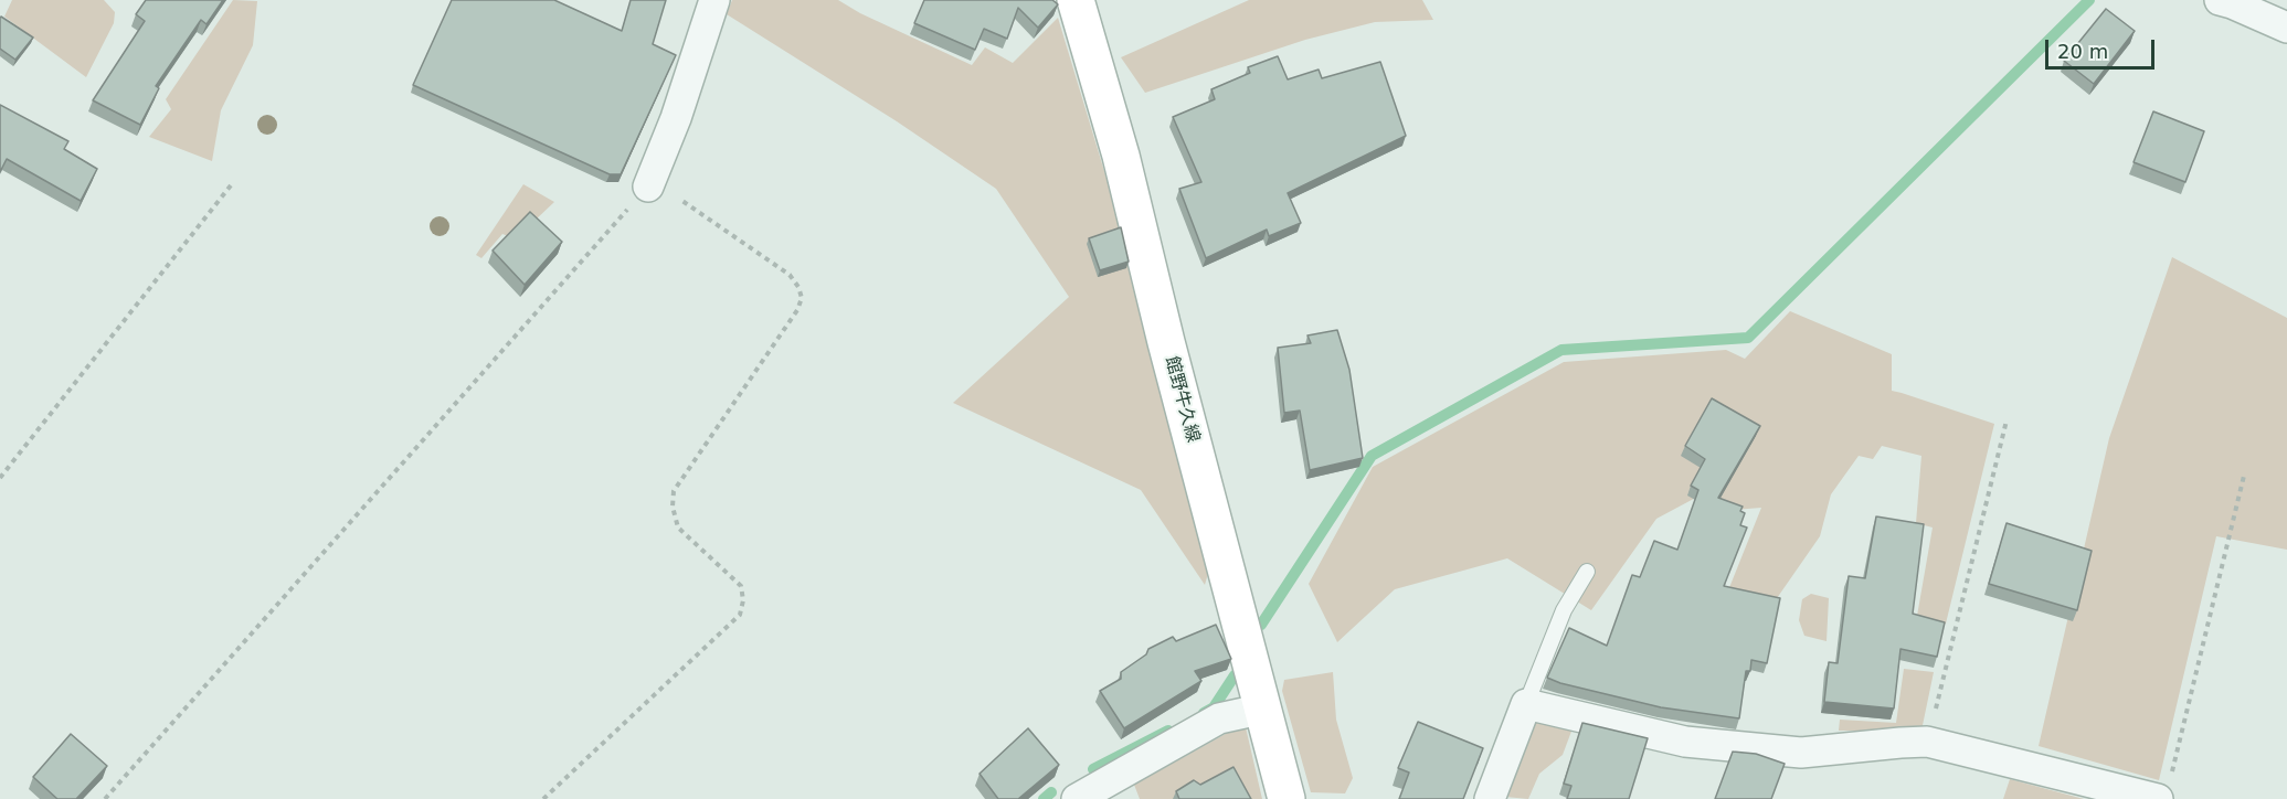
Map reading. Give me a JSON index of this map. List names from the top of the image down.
{
  "streets": {
    "main road": ["館野牛久線"]
  },
  "scale_bar": "20 m"
}
